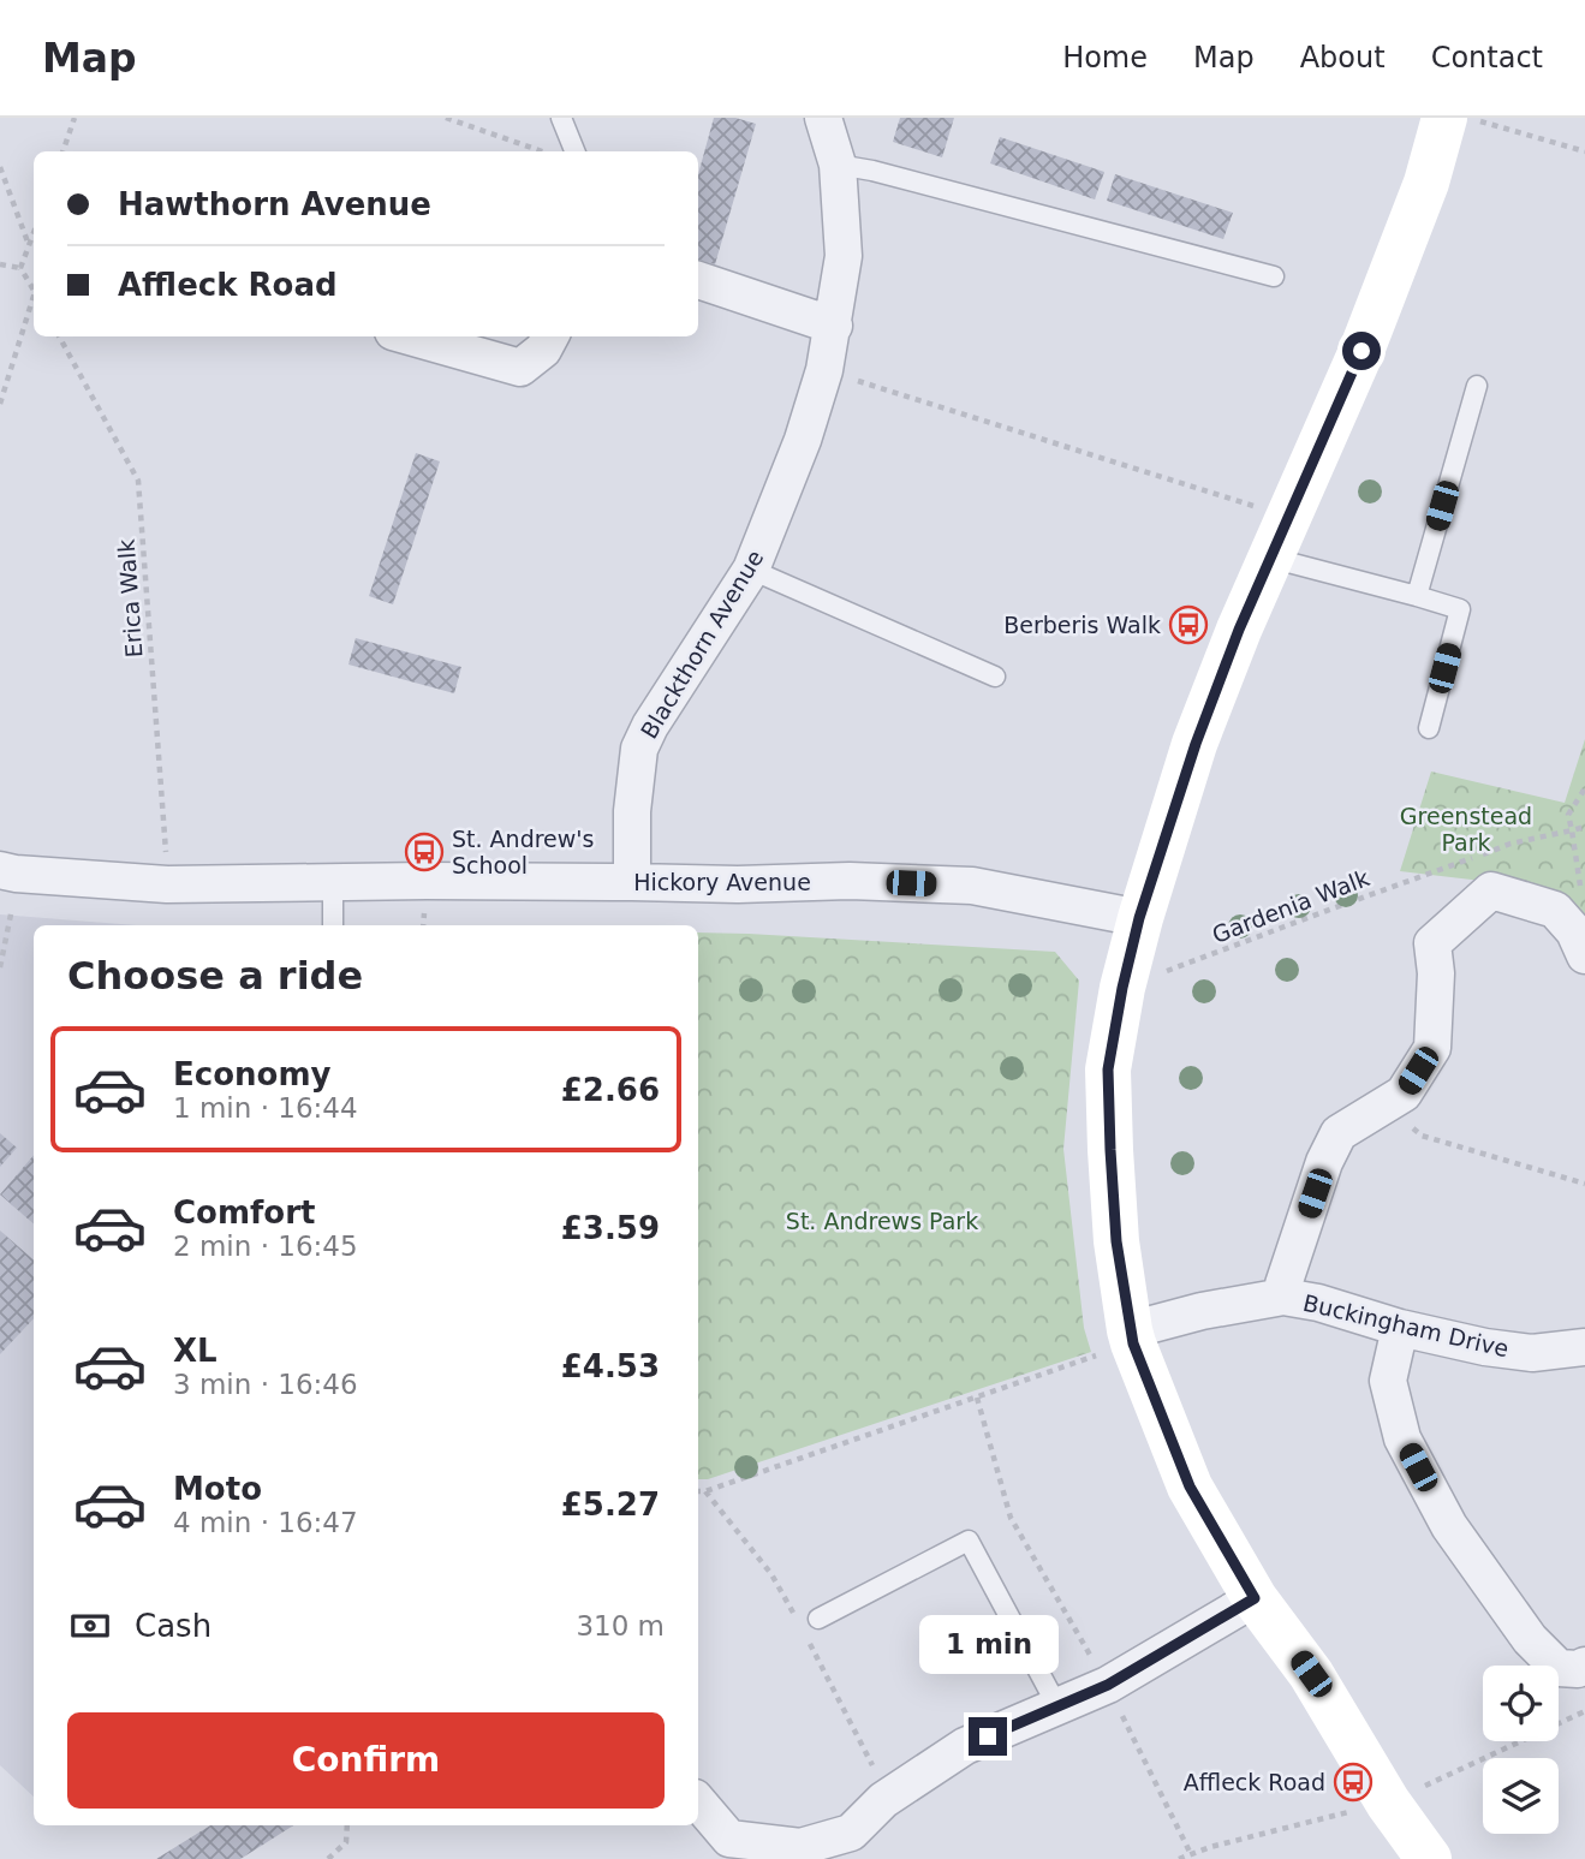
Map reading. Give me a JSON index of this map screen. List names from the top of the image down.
{
  "streets": {
    "street": ["Blackthorn Avenue", "Hickory Avenue", "Buckingham Drive"],
    "path": ["Erica Walk", "Gardenia Walk"]
  },
  "crossings": [
    ["Erica Walk", "Hickory Avenue"],
    ["Blackthorn Avenue", "Hickory Avenue"]
  ],
  "parks": ["Greenstead Park", "St. Andrews Park"],
  "places": {
    "bus stop": ["Berberis Walk", "St. Andrew's School", "Affleck Road"]
  },
  "page": {
    "header": "Map",
    "nav": [
      "Home",
      "Map",
      "About",
      "Contact"
    ],
    "banner": ["Hawthorn Avenue", "Affleck Road"],
    "heading": "Choose a ride",
    "list": [
      {
        "name": "Economy",
        "note": "1 min · 16:44",
        "value": "£2.66"
      },
      {
        "name": "Comfort",
        "note": "2 min · 16:45",
        "value": "£3.59"
      },
      {
        "name": "XL",
        "note": "3 min · 16:46",
        "value": "£4.53"
      },
      {
        "name": "Moto",
        "note": "4 min · 16:47",
        "value": "£5.27"
      }
    ],
    "pay": ["Cash", "310 m"],
    "bubble": "1 min",
    "buttons": "Confirm"
  }
}
